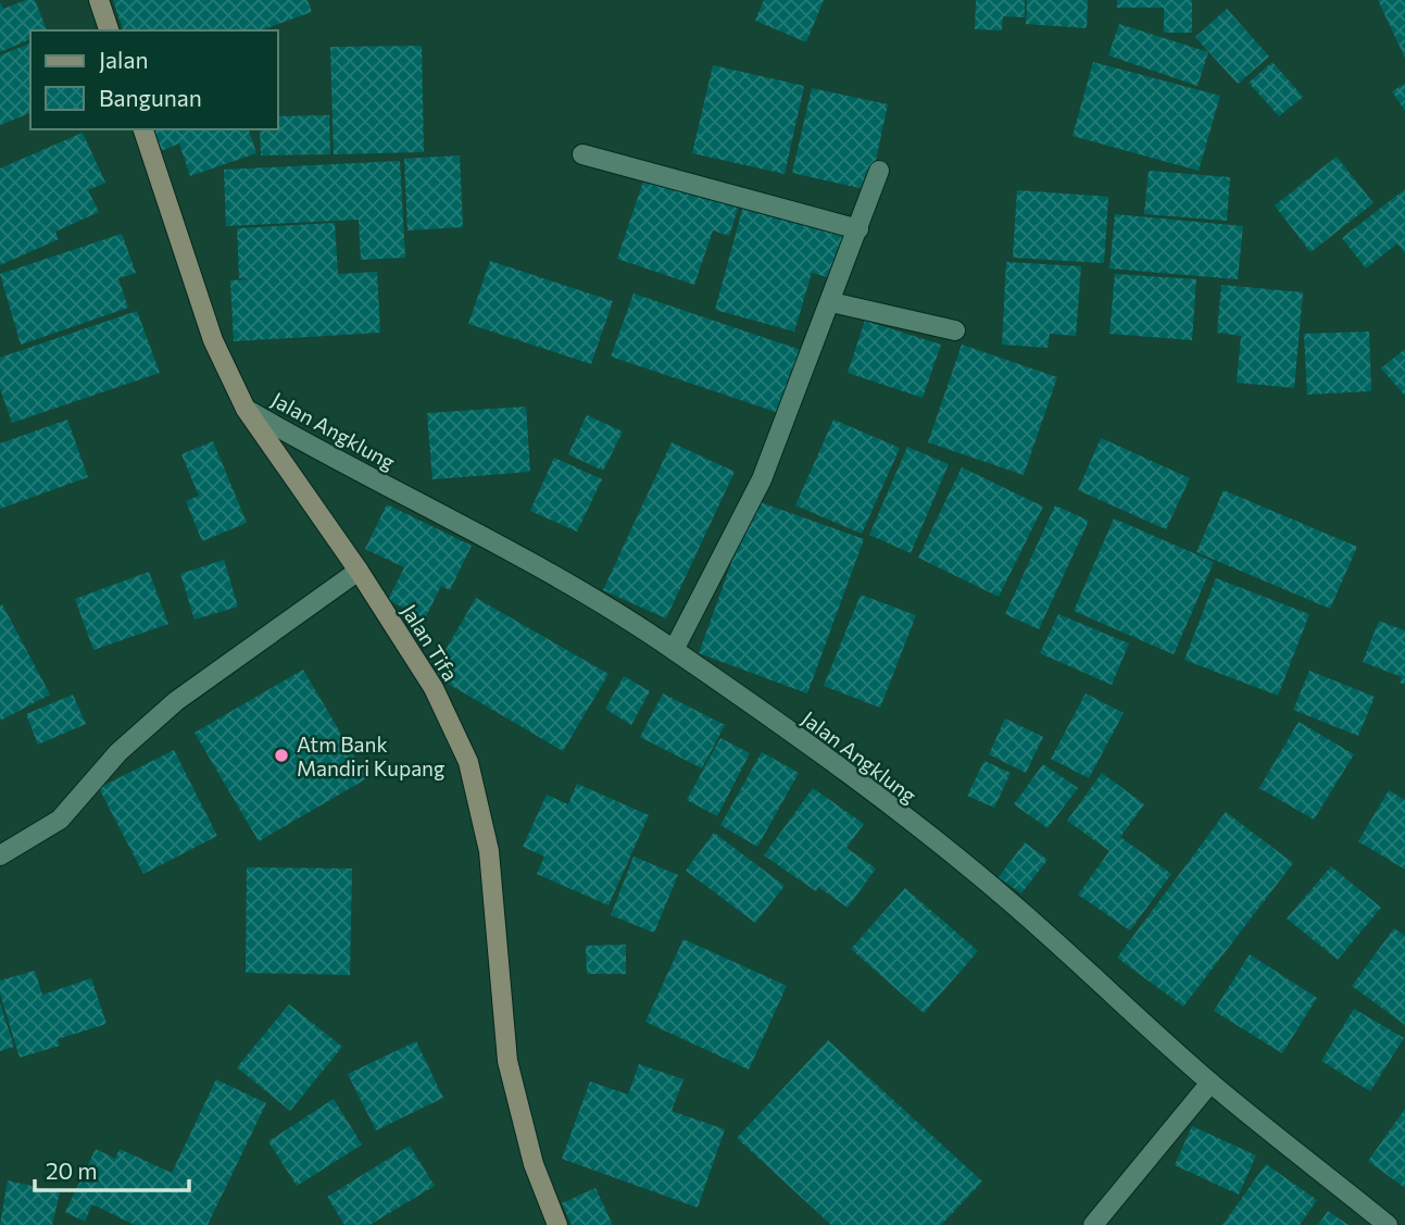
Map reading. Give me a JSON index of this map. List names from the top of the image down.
{
  "streets": {
    "street": ["Jalan Angklung", "Jalan Tifa"]
  },
  "crossings": [
    ["Jalan Angklung", "Jalan Tifa"]
  ],
  "places": ["Atm Bank Mandiri Kupang"],
  "legend": ["Jalan", "Bangunan"],
  "scale_bar": "20 m"
}
